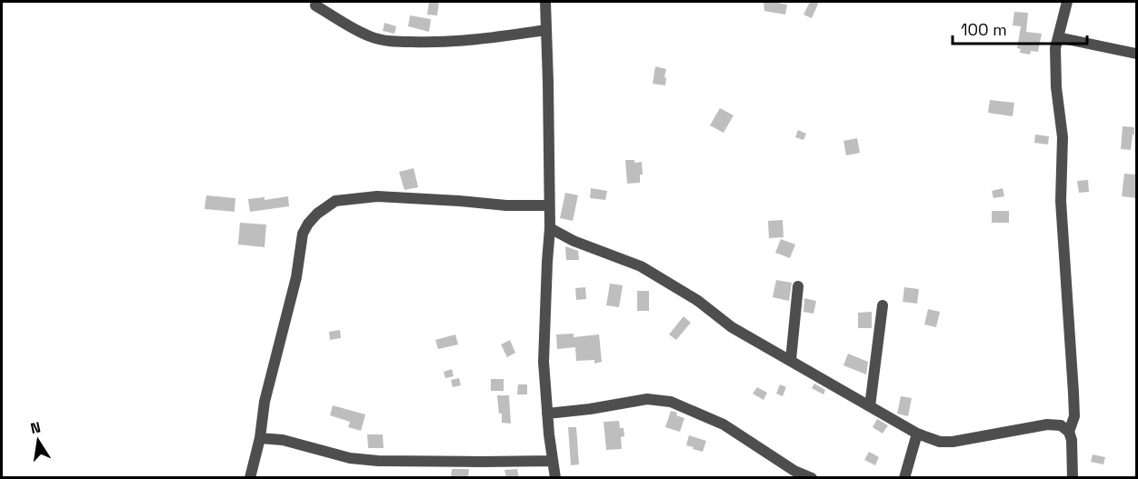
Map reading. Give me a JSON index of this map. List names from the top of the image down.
{
  "scale_bar": "100 m",
  "north": "top"
}
